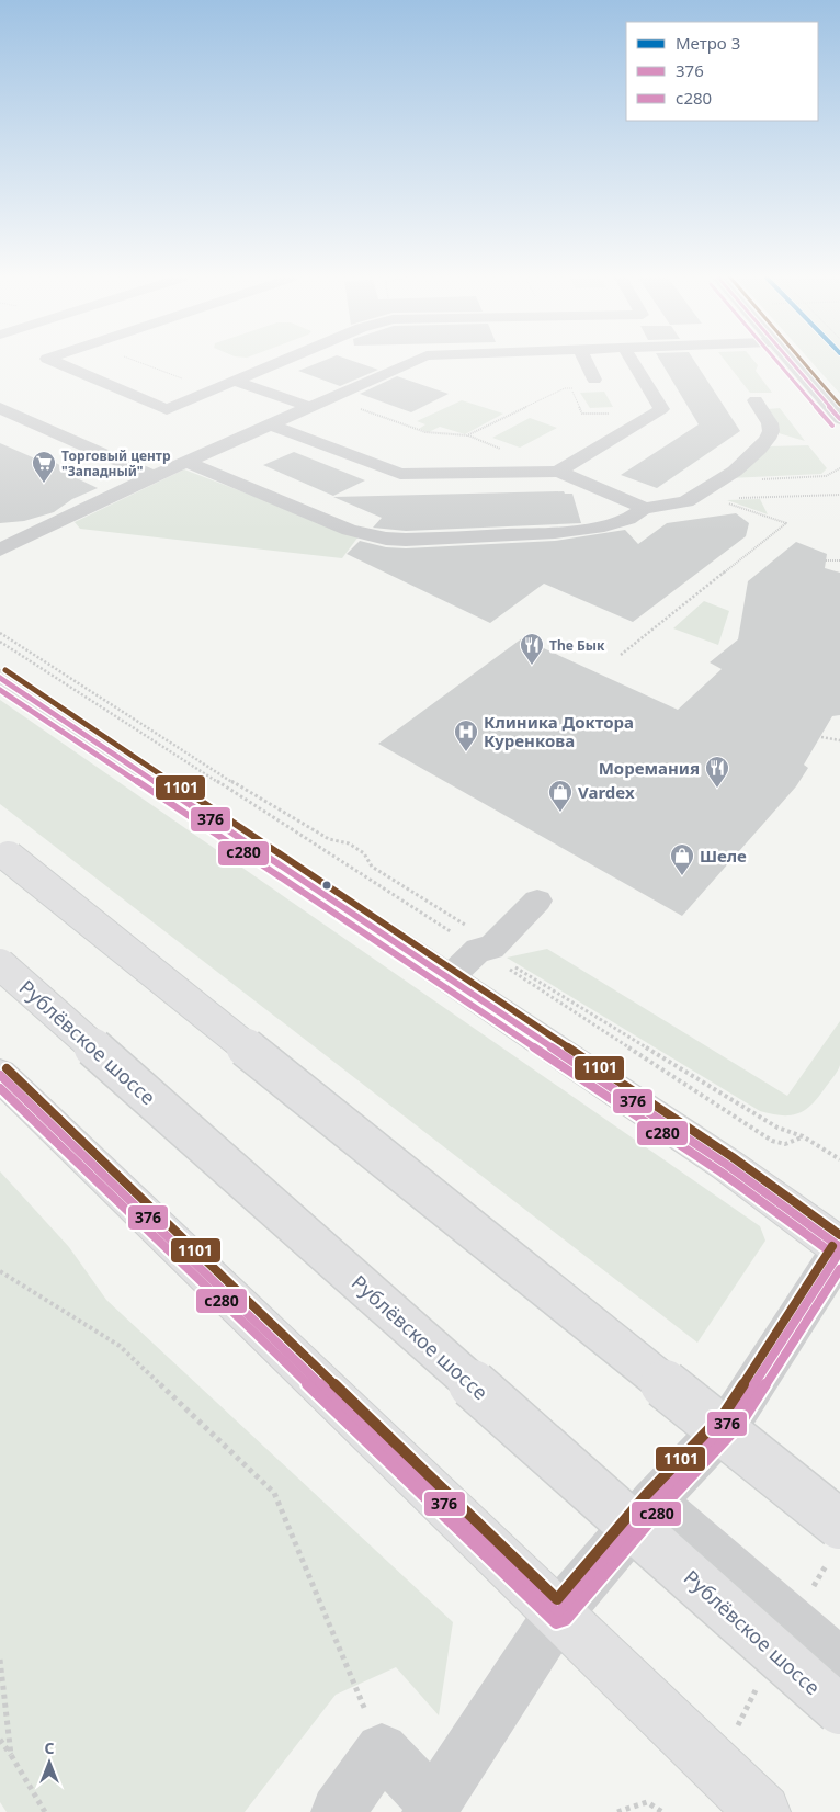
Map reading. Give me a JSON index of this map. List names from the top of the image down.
{
  "streets": {
    "main road": ["Рублёвское шоссе"]
  },
  "places": {
    "supermarket": ["Торговый центр \"Западный\""],
    "restaurant": ["The Бык", "Моремания"],
    "hospital": ["Клиника Доктора Куренкова"],
    "shop": ["Vardex", "Шеле"]
  },
  "lines": ["transit line 376", "transit line с280", "transit line 1101"],
  "legend": ["Метро 3", "376", "с280"],
  "north": "top"
}
